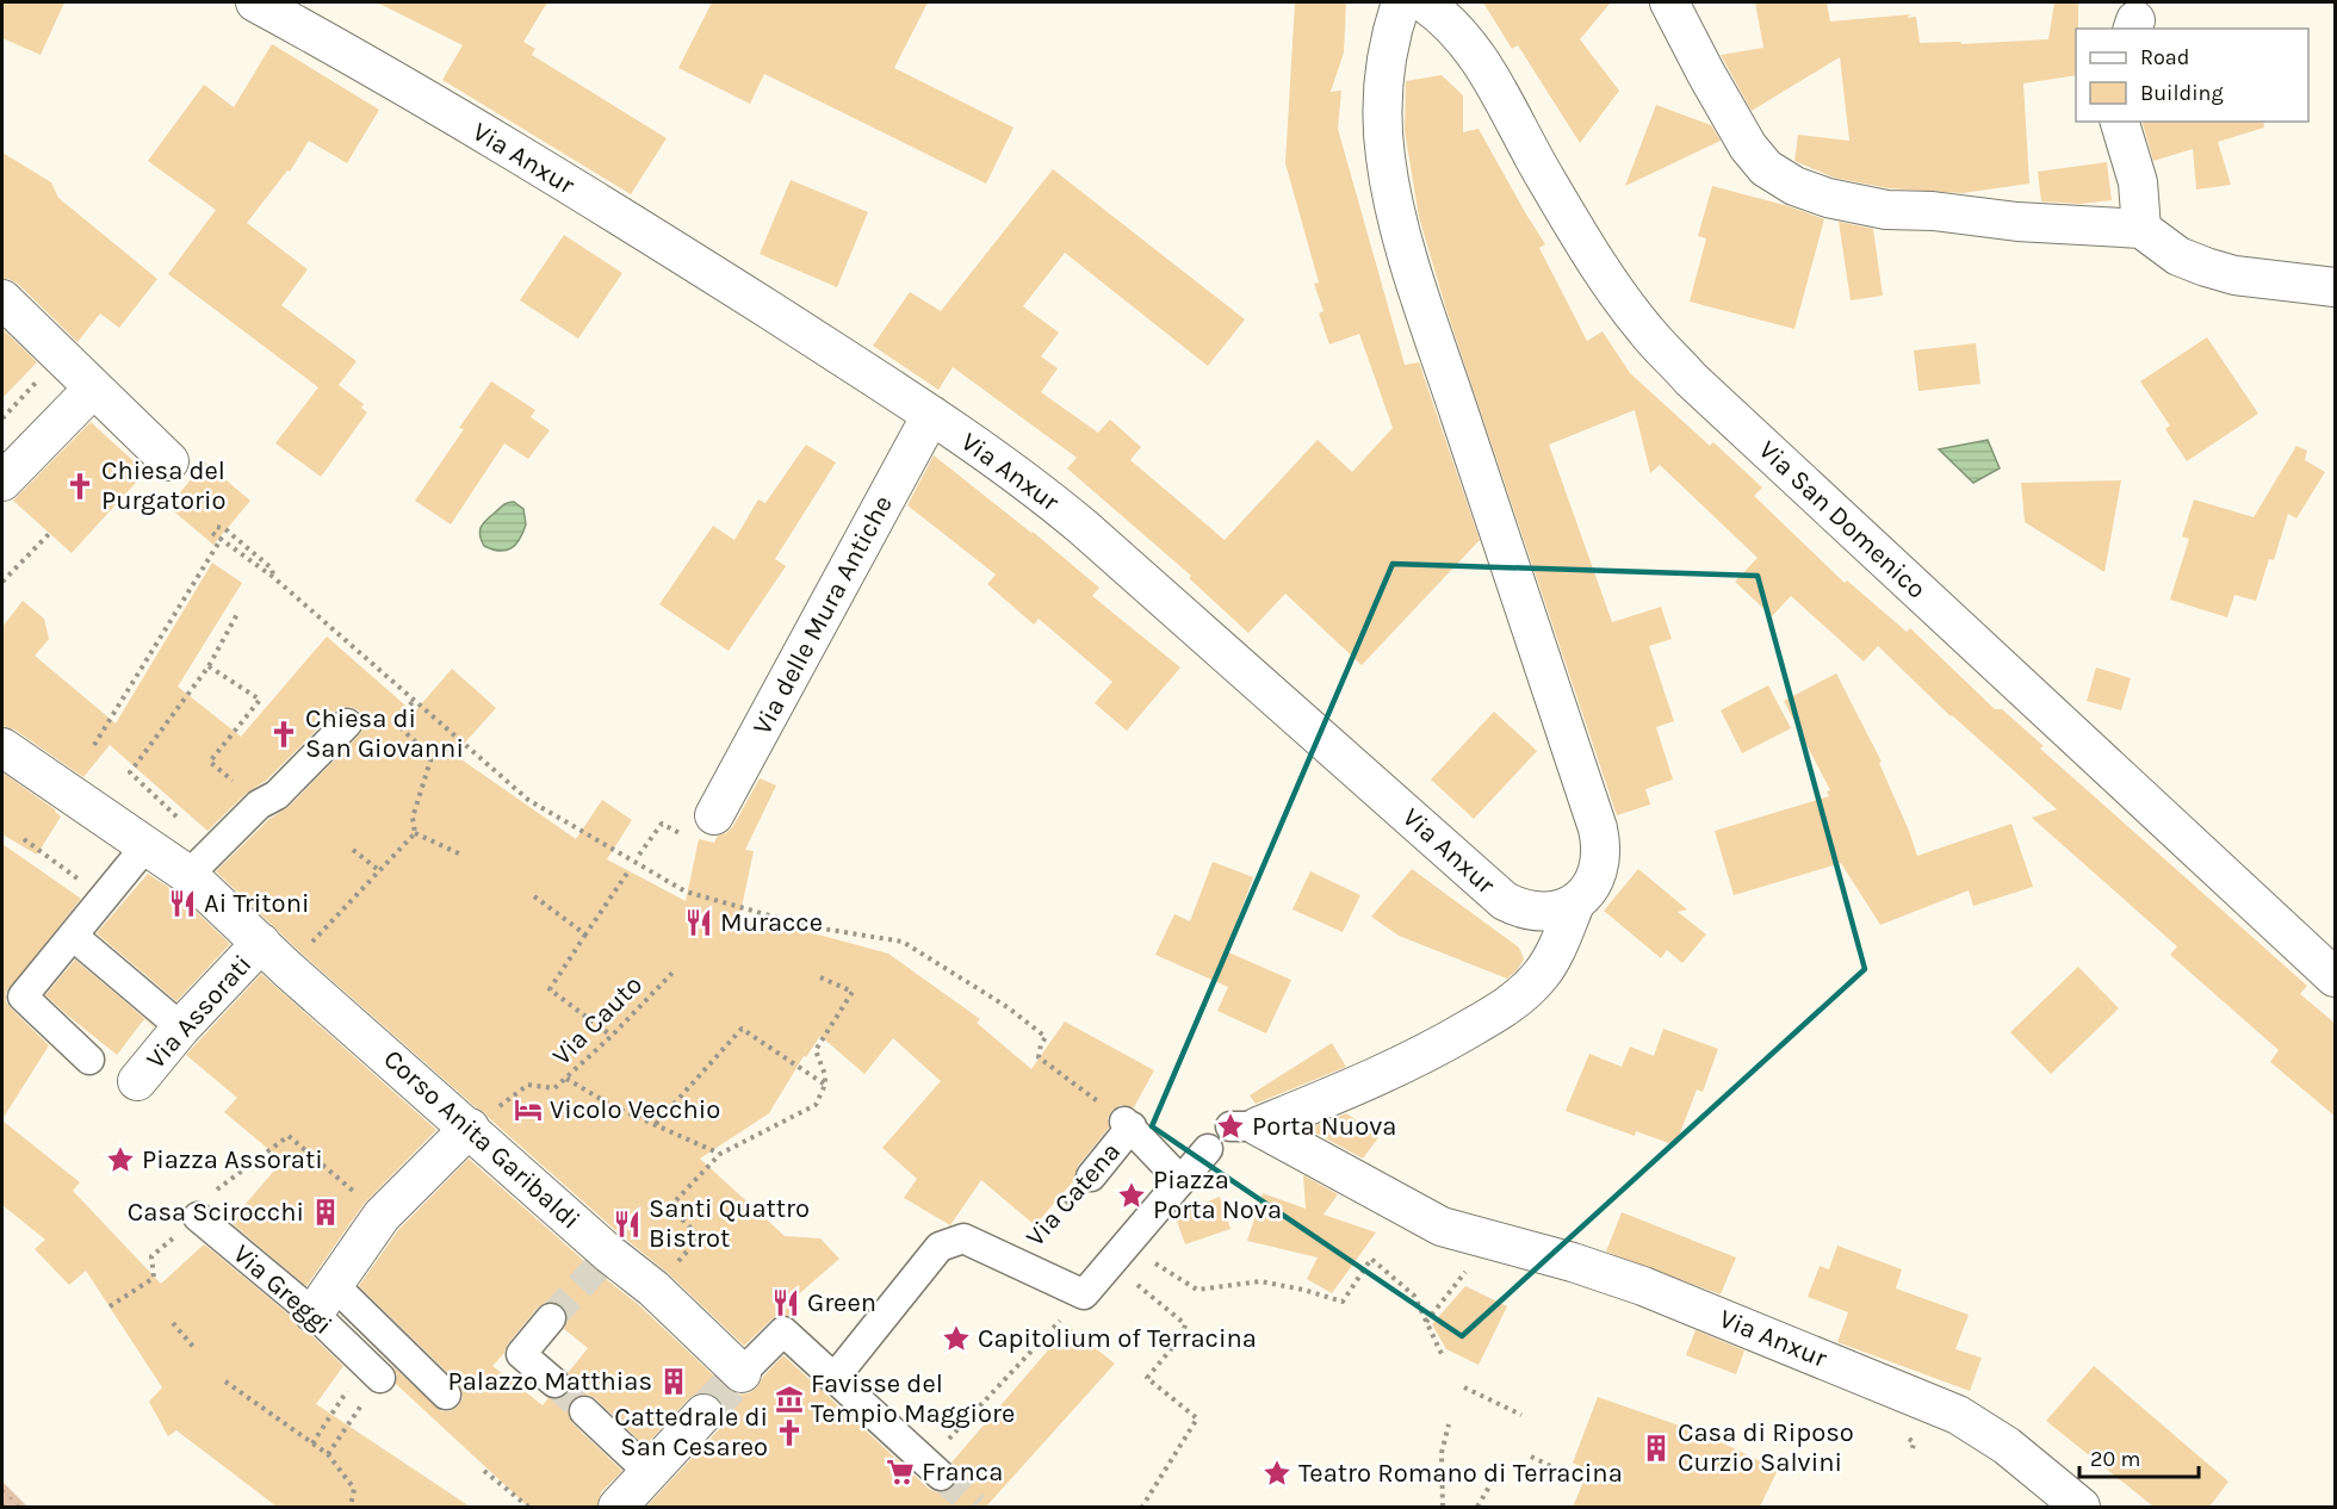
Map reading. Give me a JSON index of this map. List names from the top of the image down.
{
  "streets": {
    "street": [
      "Via Anxur",
      "Via San Domenico",
      "Via delle Mura Antiche",
      "Via Assorati",
      "Corso Anita Garibaldi",
      "Via Catena",
      "Via Greggi"
    ],
    "path": ["Via Cauto"]
  },
  "crossings": [
    ["Via Anxur", "Via delle Mura Antiche"],
    ["Via Assorati", "Corso Anita Garibaldi"],
    ["Via Cauto", "Corso Anita Garibaldi"],
    ["Corso Anita Garibaldi", "Via Catena"]
  ],
  "places": {
    "church": ["Chiesa del Purgatorio", "Chiesa di San Giovanni", "Cattedrale di San Cesareo"],
    "restaurant": [
      "Ai Tritoni",
      "Muracce",
      "Santi Quattro Bistrot",
      "Green"
    ],
    "hotel": ["Vicolo Vecchio"],
    "place": [
      "Porta Nuova",
      "Piazza Assorati",
      "Piazza Porta Nova",
      "Capitolium of Terracina",
      "Teatro Romano di Terracina"
    ],
    "building": ["Casa Scirocchi", "Palazzo Matthias", "Casa di Riposo Curzio Salvini"],
    "museum": ["Favisse del Tempio Maggiore"],
    "supermarket": ["Franca"]
  },
  "legend": ["Road", "Building"],
  "scale_bar": "20 m"
}
